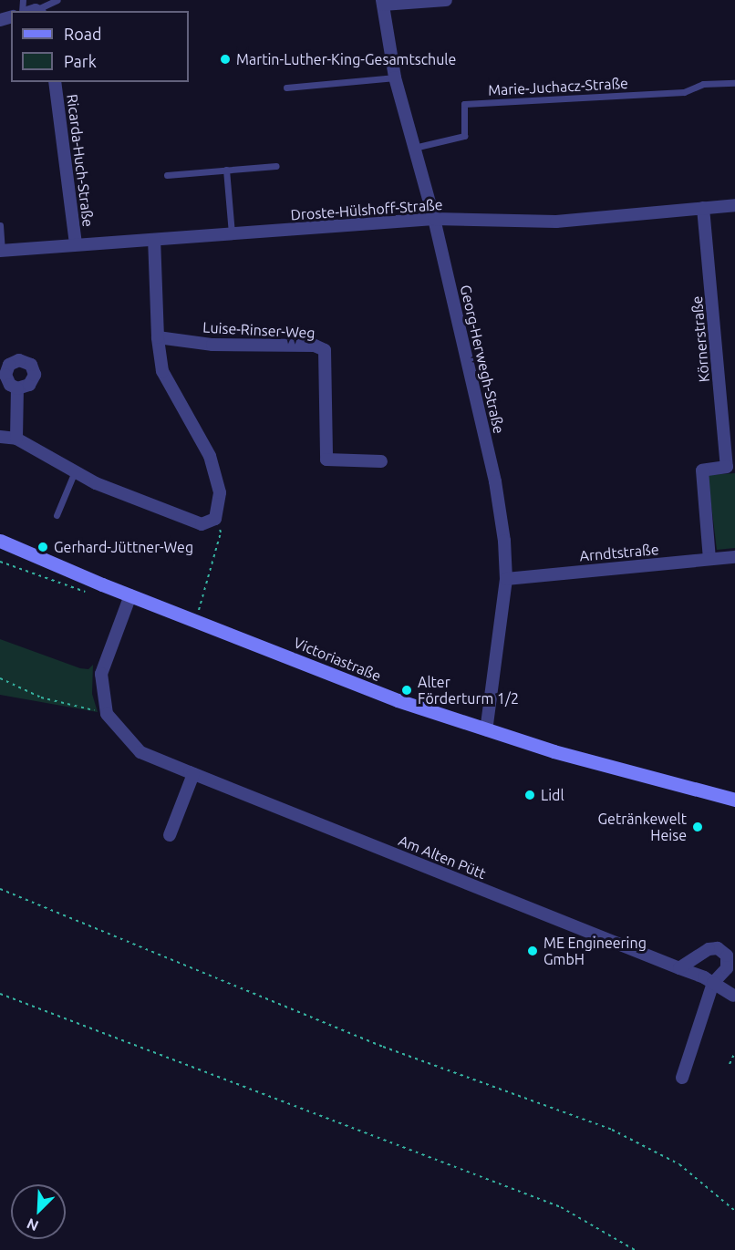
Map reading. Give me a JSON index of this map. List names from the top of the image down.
{
  "streets": {
    "main road": ["Victoriastraße"],
    "street": [
      "Ricarda-Huch-Straße",
      "Droste-Hülshoff-Straße",
      "Luise-Rinser-Weg",
      "Körnerstraße",
      "Georg-Herwegh-Straße",
      "Arndtstraße",
      "Am Alten Pütt"
    ],
    "lane": ["Marie-Juchacz-Straße"]
  },
  "crossings": [
    ["Marie-Juchacz-Straße", "Georg-Herwegh-Straße"],
    ["Ricarda-Huch-Straße", "Droste-Hülshoff-Straße"],
    ["Droste-Hülshoff-Straße", "Körnerstraße"],
    ["Droste-Hülshoff-Straße", "Georg-Herwegh-Straße"],
    ["Körnerstraße", "Arndtstraße"],
    ["Georg-Herwegh-Straße", "Arndtstraße"],
    ["Georg-Herwegh-Straße", "Victoriastraße"]
  ],
  "places": [
    "Martin-Luther-King-Gesamtschule",
    "Gerhard-Jüttner-Weg",
    "Alter Förderturm 1/2",
    "Lidl",
    "Getränkewelt Heise",
    "ME Engineering GmbH"
  ],
  "legend": ["Road", "Park"],
  "north": "bottom left"
}
